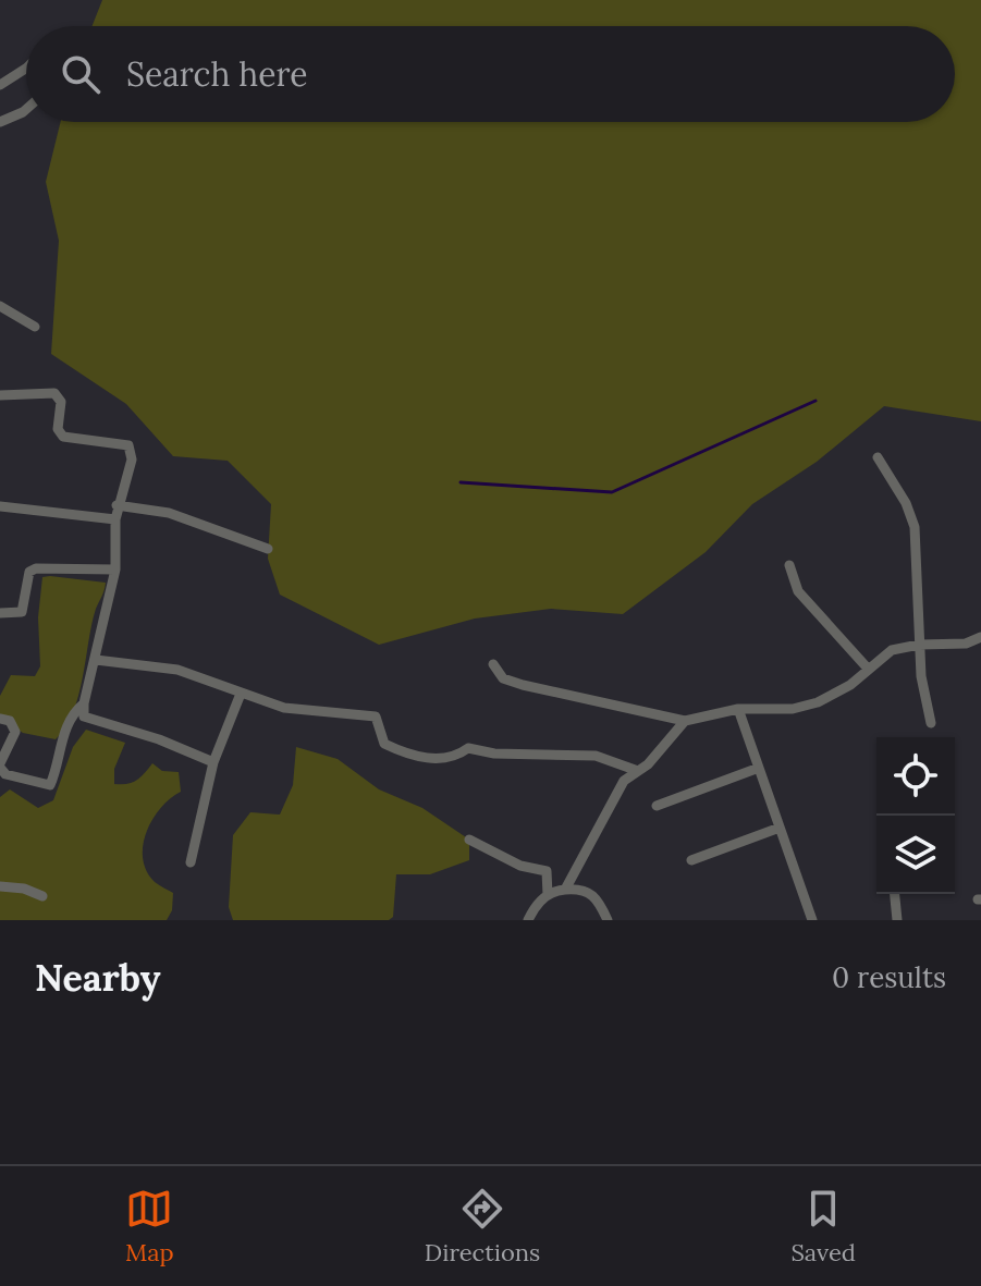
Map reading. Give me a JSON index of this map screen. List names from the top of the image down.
{
  "page": {
    "search": "Search here",
    "heading": ["Nearby", "0 results"],
    "nav": ["Map", "Directions", "Saved"]
  }
}
